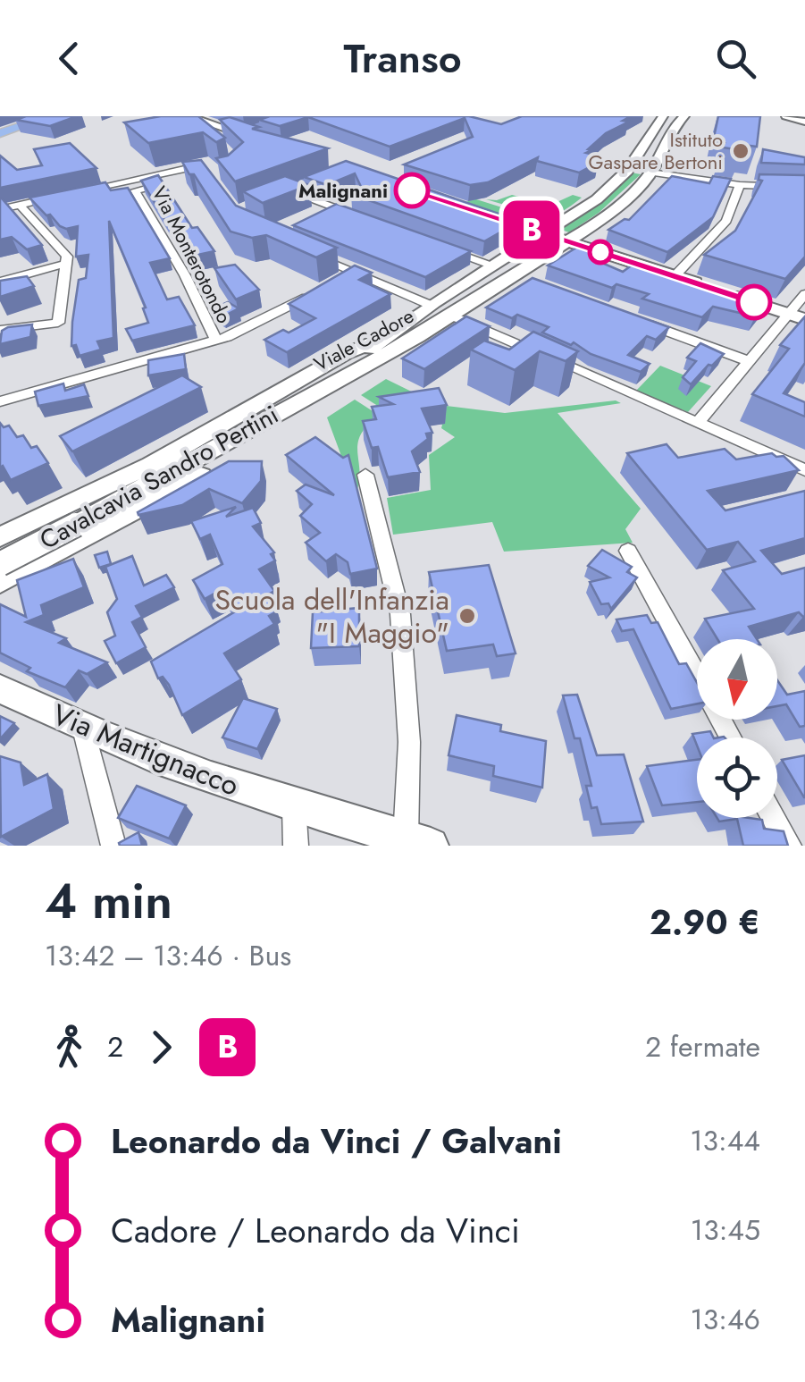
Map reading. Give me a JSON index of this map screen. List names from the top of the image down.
{
  "streets": {
    "main road": ["Viale Cadore", "Cavalcavia Sandro Pertini", "Via Martignacco"],
    "street": ["Via Monterotondo"]
  },
  "crossings": [
    ["Viale Cadore", "Cavalcavia Sandro Pertini"]
  ],
  "places": ["Istituto Gaspare Bertoni", "Malignani", "Scuola dell'Infanzia \"I Maggio\""],
  "lines": ["bus line B"],
  "north": "bottom",
  "page": {
    "header": "Transo",
    "on_map": "B",
    "heading": ["4 min", "13:42 – 13:46 · Bus", "2.90 €"],
    "legs": ["2", "B", "2 fermate"],
    "list": [
      {
        "name": "Leonardo da Vinci / Galvani",
        "value": "13:44"
      },
      {
        "name": "Cadore / Leonardo da Vinci",
        "value": "13:45"
      },
      {
        "name": "Malignani",
        "value": "13:46"
      }
    ]
  }
}
